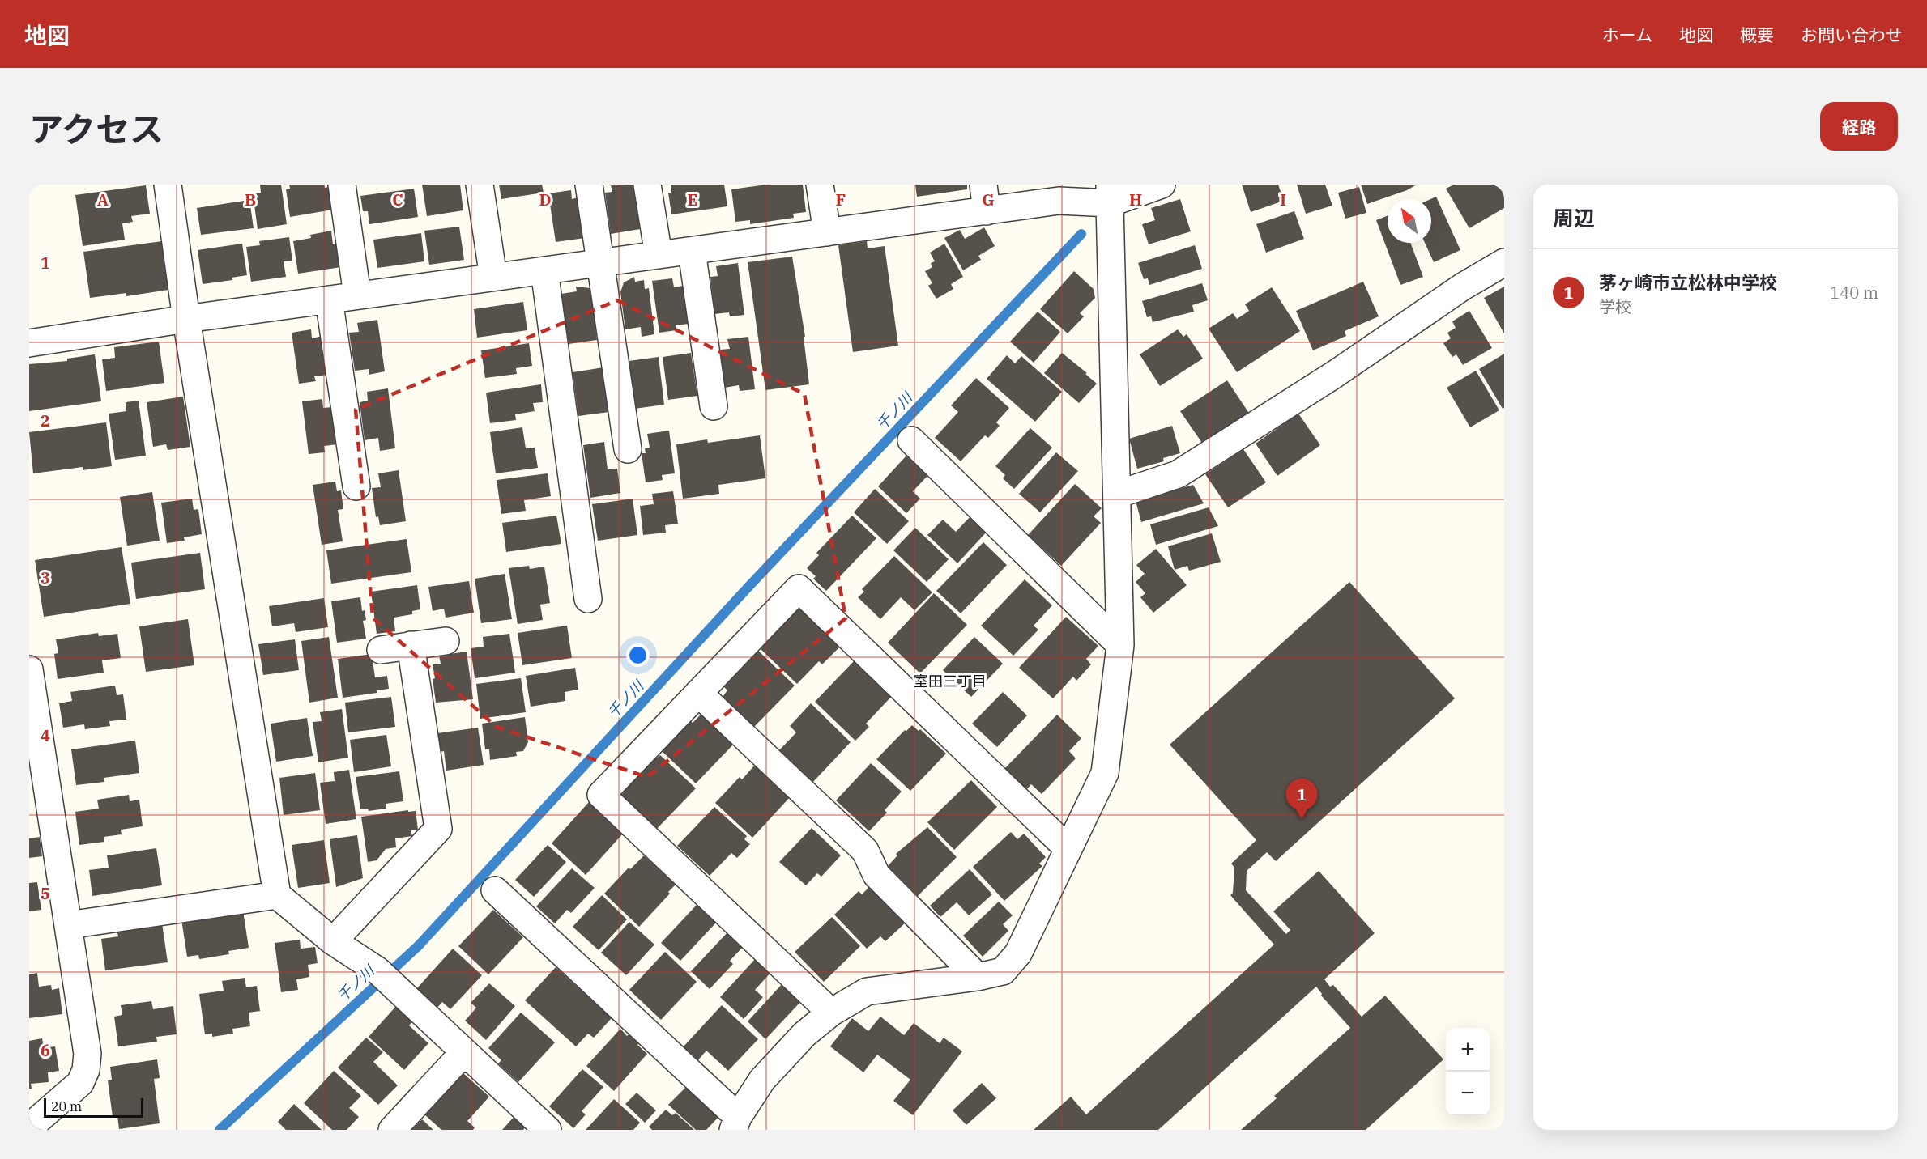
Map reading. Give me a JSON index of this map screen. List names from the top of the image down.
{
  "districts": ["室田三丁目"],
  "water": ["千ノ川"],
  "scale_bar": "20 m",
  "north": "top left",
  "page": {
    "header": "地図",
    "nav": [
      "ホーム",
      "地図",
      "概要",
      "お問い合わせ"
    ],
    "title": "アクセス",
    "buttons": "経路",
    "heading": "周辺",
    "list": [
      {
        "mark": "1",
        "name": "茅ヶ崎市立松林中学校",
        "note": "学校",
        "value": "140 m"
      }
    ],
    "pins": "1",
    "map_buttons": ["+", "−"],
    "scale": "20 m"
  },
  "grid": {
    "columns": [
      "A",
      "B",
      "C",
      "D",
      "E",
      "F",
      "G",
      "H",
      "I"
    ],
    "rows": [
      "1",
      "2",
      "3",
      "4",
      "5",
      "6"
    ]
  }
}
